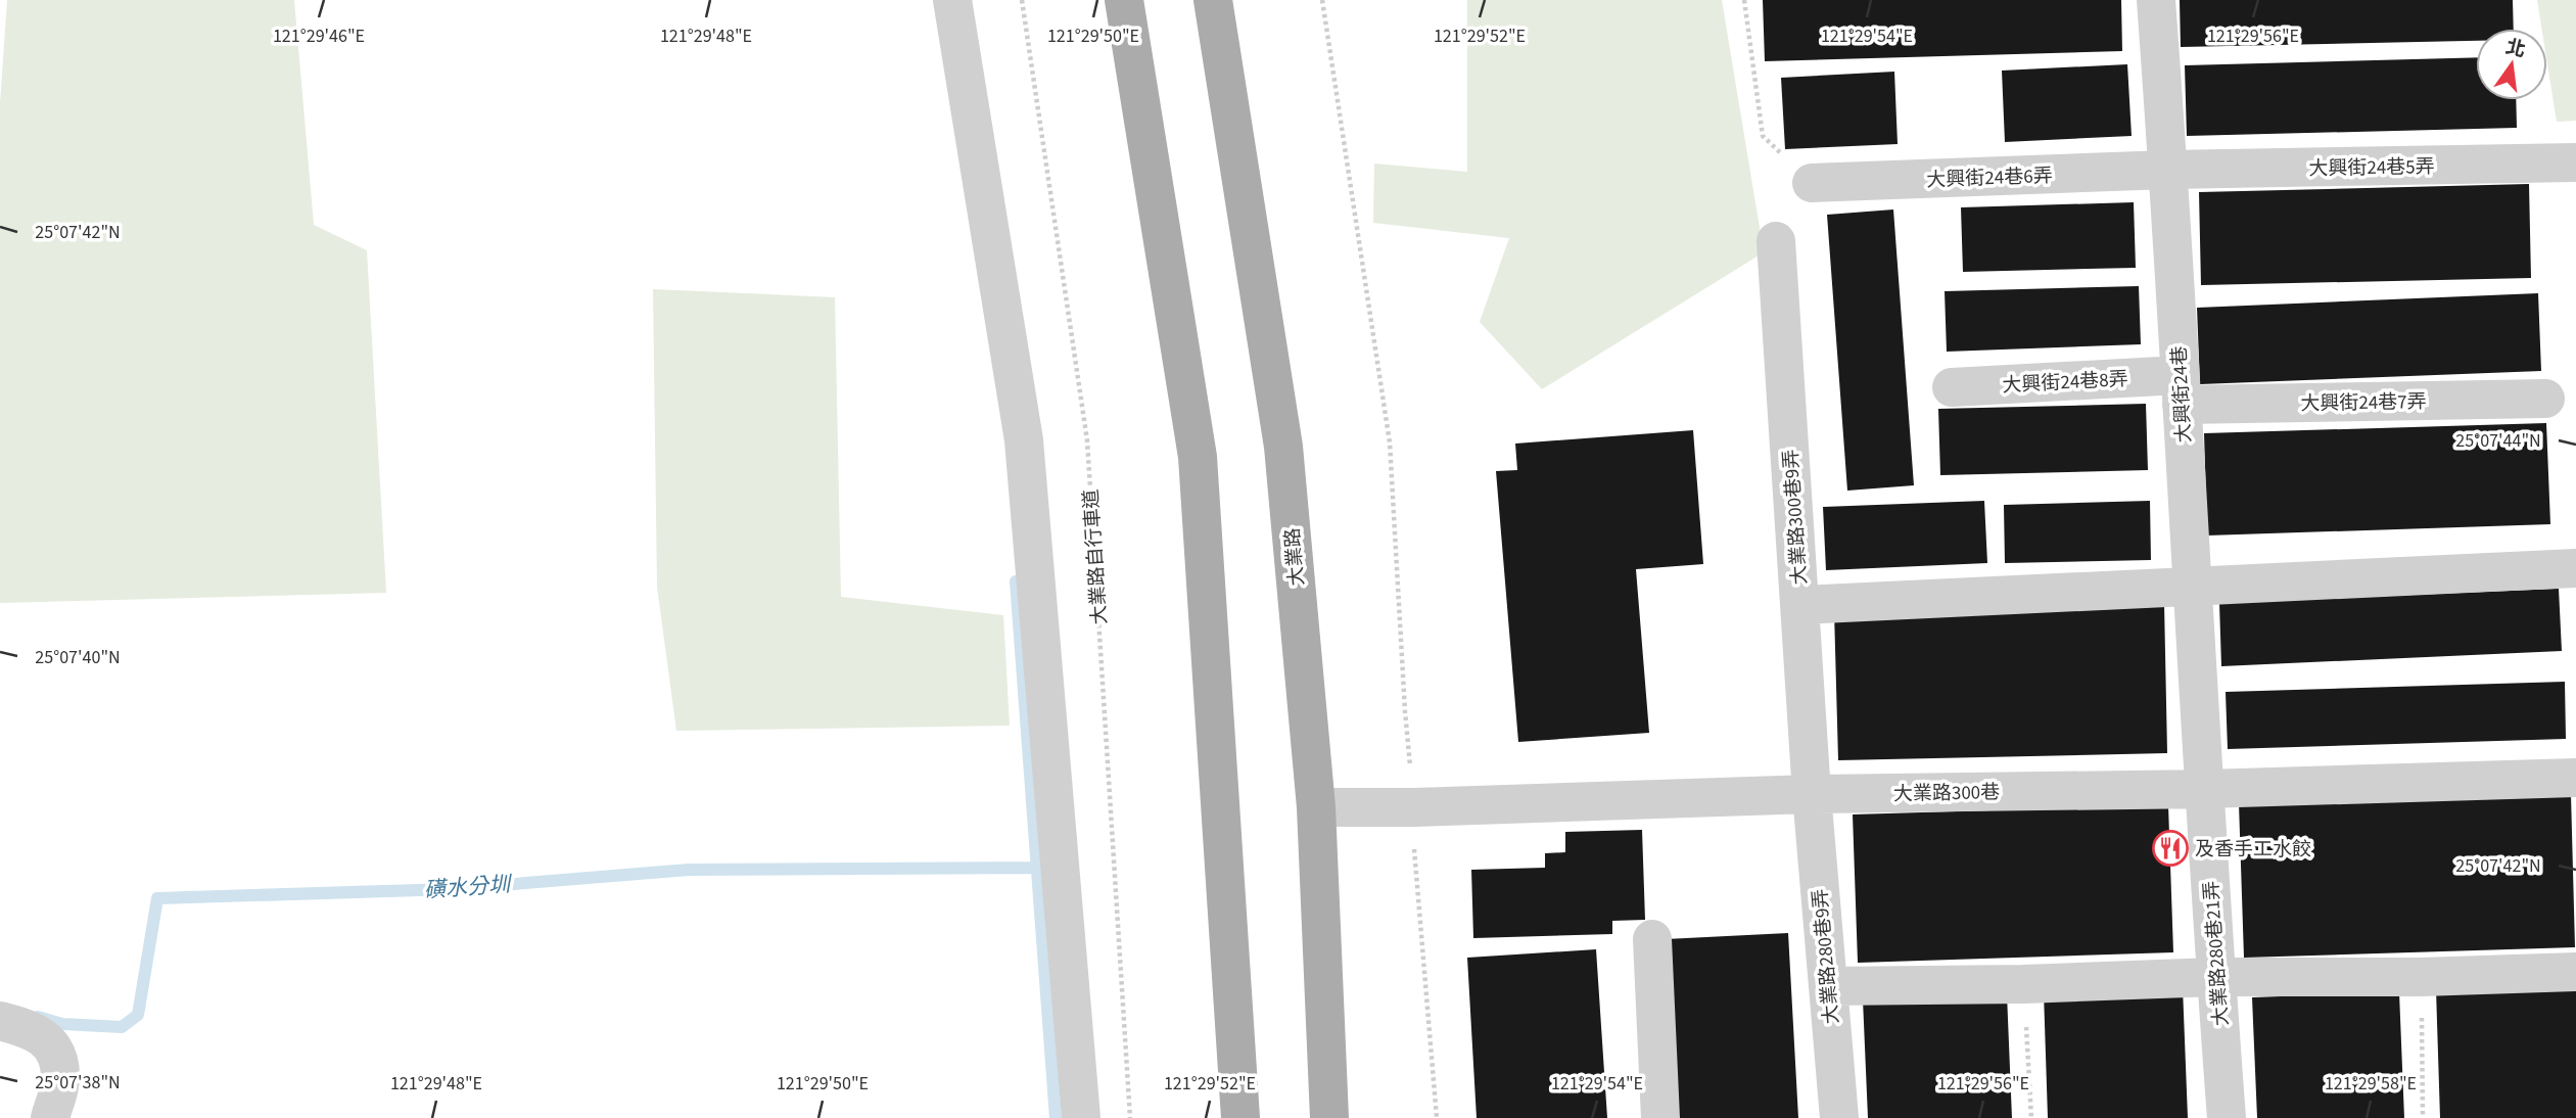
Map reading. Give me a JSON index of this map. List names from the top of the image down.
{
  "streets": {
    "main road": ["大業路"],
    "lane": [
      "大興街24巷5弄",
      "大興街24巷6弄",
      "大興街24巷8弄",
      "大興街24巷",
      "大興街24巷7弄",
      "大業路300巷9弄",
      "大業路300巷",
      "大業路280巷21弄",
      "大業路280巷9弄"
    ],
    "path": ["大業路自行車道"]
  },
  "crossings": [
    ["大興街24巷5弄", "大興街24巷6弄"],
    ["大興街24巷5弄", "大興街24巷"],
    ["大興街24巷6弄", "大興街24巷"],
    ["大興街24巷8弄", "大興街24巷"],
    ["大興街24巷8弄", "大興街24巷7弄"],
    ["大興街24巷", "大興街24巷7弄"],
    ["大興街24巷", "大業路300巷"],
    ["大興街24巷", "大業路280巷21弄"],
    ["大業路300巷9弄", "大業路300巷"],
    ["大業路300巷9弄", "大業路280巷9弄"],
    ["大業路", "大業路300巷"],
    ["大業路300巷", "大業路280巷21弄"],
    ["大業路300巷", "大業路280巷9弄"]
  ],
  "water": ["磺水分圳"],
  "places": {
    "restaurant": ["及香手工水餃"]
  },
  "north": "top",
  "coordinates": [
    "121°29'46\"E",
    "121°29'48\"E",
    "121°29'50\"E",
    "121°29'52\"E",
    "121°29'54\"E",
    "121°29'56\"E",
    "25°07'42\"N",
    "25°07'44\"N",
    "25°07'40\"N",
    "25°07'38\"N",
    "121°29'58\"E"
  ]
}
